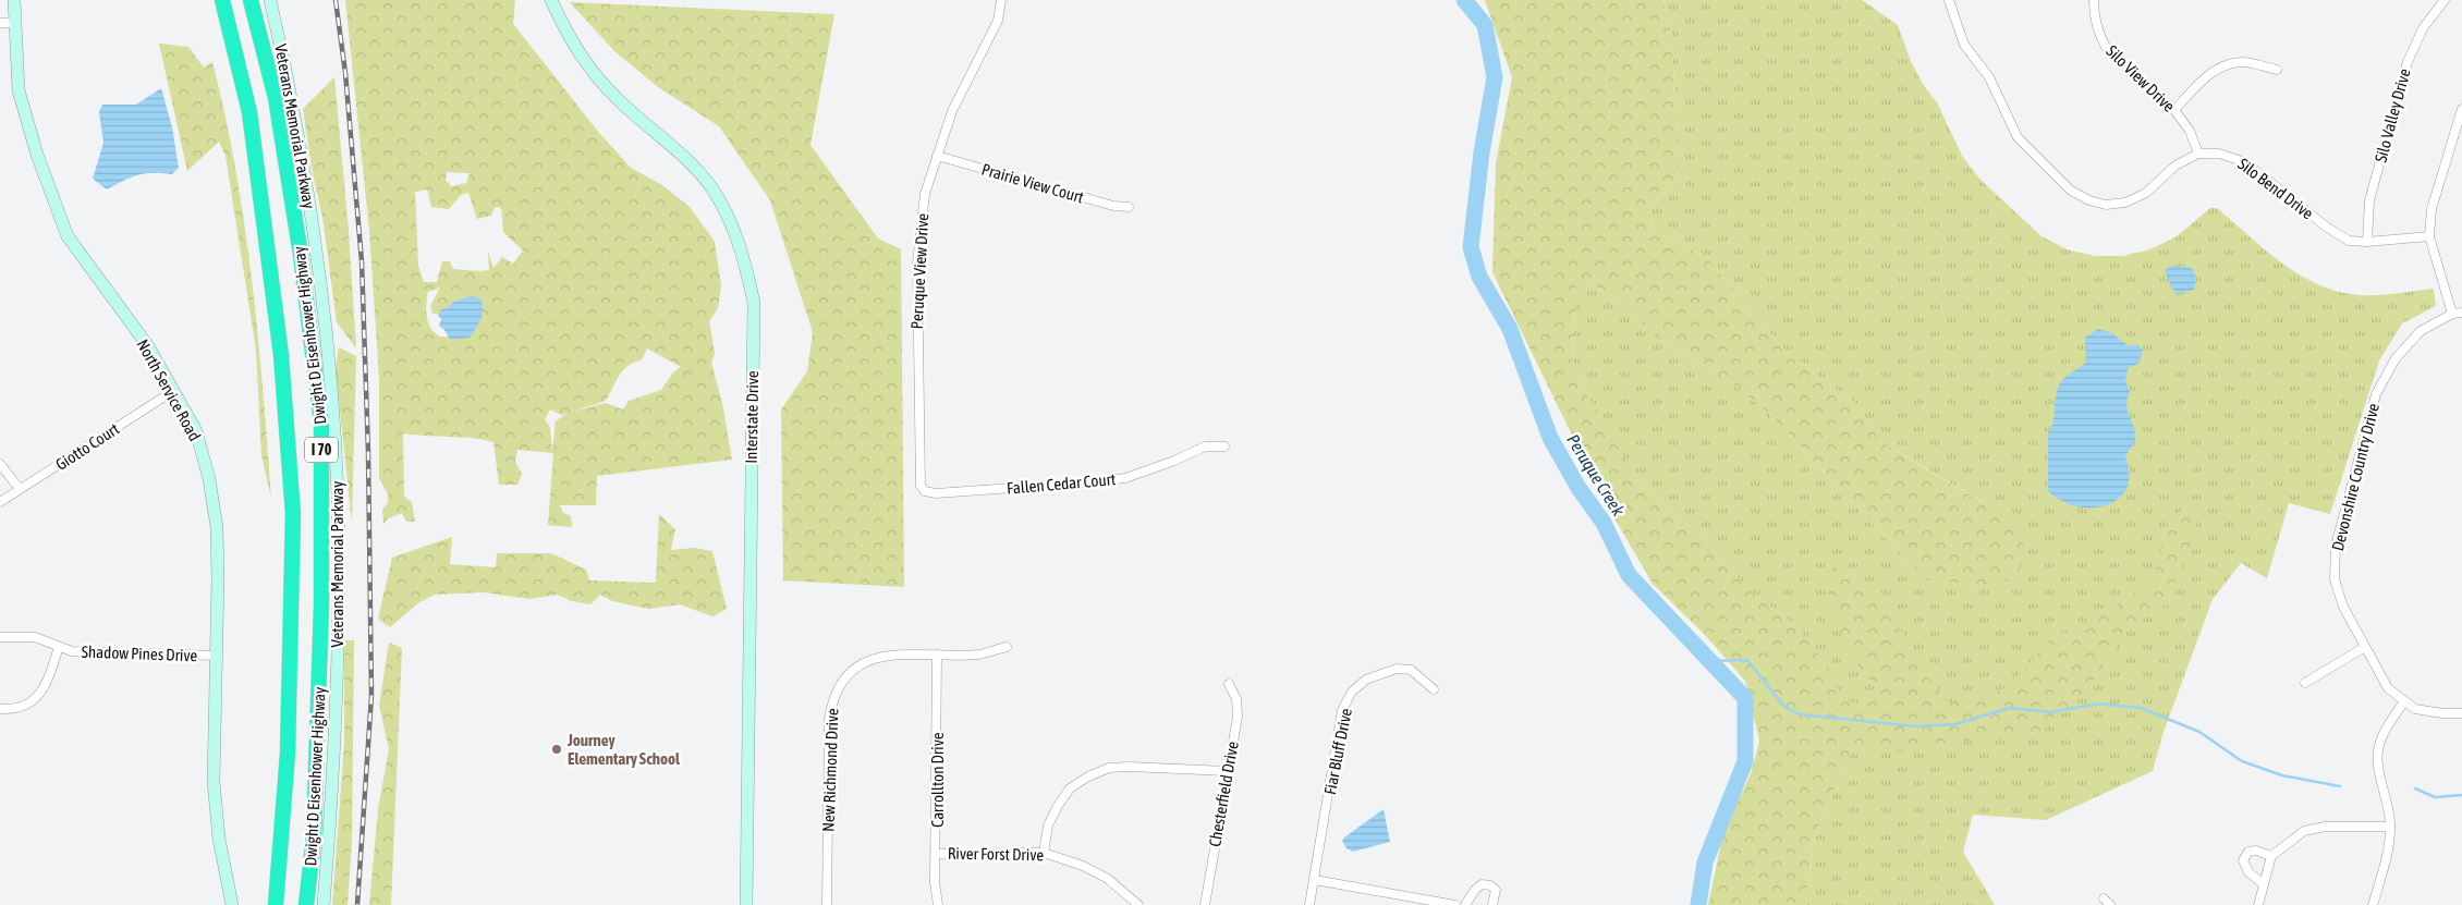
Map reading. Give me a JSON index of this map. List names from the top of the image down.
{
  "streets": {
    "highway": ["Dwight D Eisenhower Highway", "I 70"],
    "street": [
      "Silo View Drive",
      "Silo Valley Drive",
      "Veterans Memorial Parkway",
      "Prairie View Court",
      "Silo Bend Drive",
      "Peruque View Drive",
      "North Service Road",
      "Interstate Drive",
      "Giotto Court",
      "Devonshire Country Drive",
      "Fallen Cedar Court",
      "Shadow Pines Drive",
      "Fiar Bluff Drive",
      "New Richmond Drive",
      "Carrollton Drive",
      "Chesterfield Drive",
      "River Forst Drive"
    ]
  },
  "crossings": [
    ["Silo View Drive", "Silo Bend Drive"],
    ["Silo Valley Drive", "Silo Bend Drive"],
    ["Prairie View Court", "Peruque View Drive"],
    ["Peruque View Drive", "Fallen Cedar Court"],
    ["North Service Road", "Giotto Court"],
    ["North Service Road", "Shadow Pines Drive"],
    ["New Richmond Drive", "Carrollton Drive"],
    ["Carrollton Drive", "River Forst Drive"]
  ],
  "water": ["Peruque Creek"],
  "places": ["Journey Elementary School"]
}
